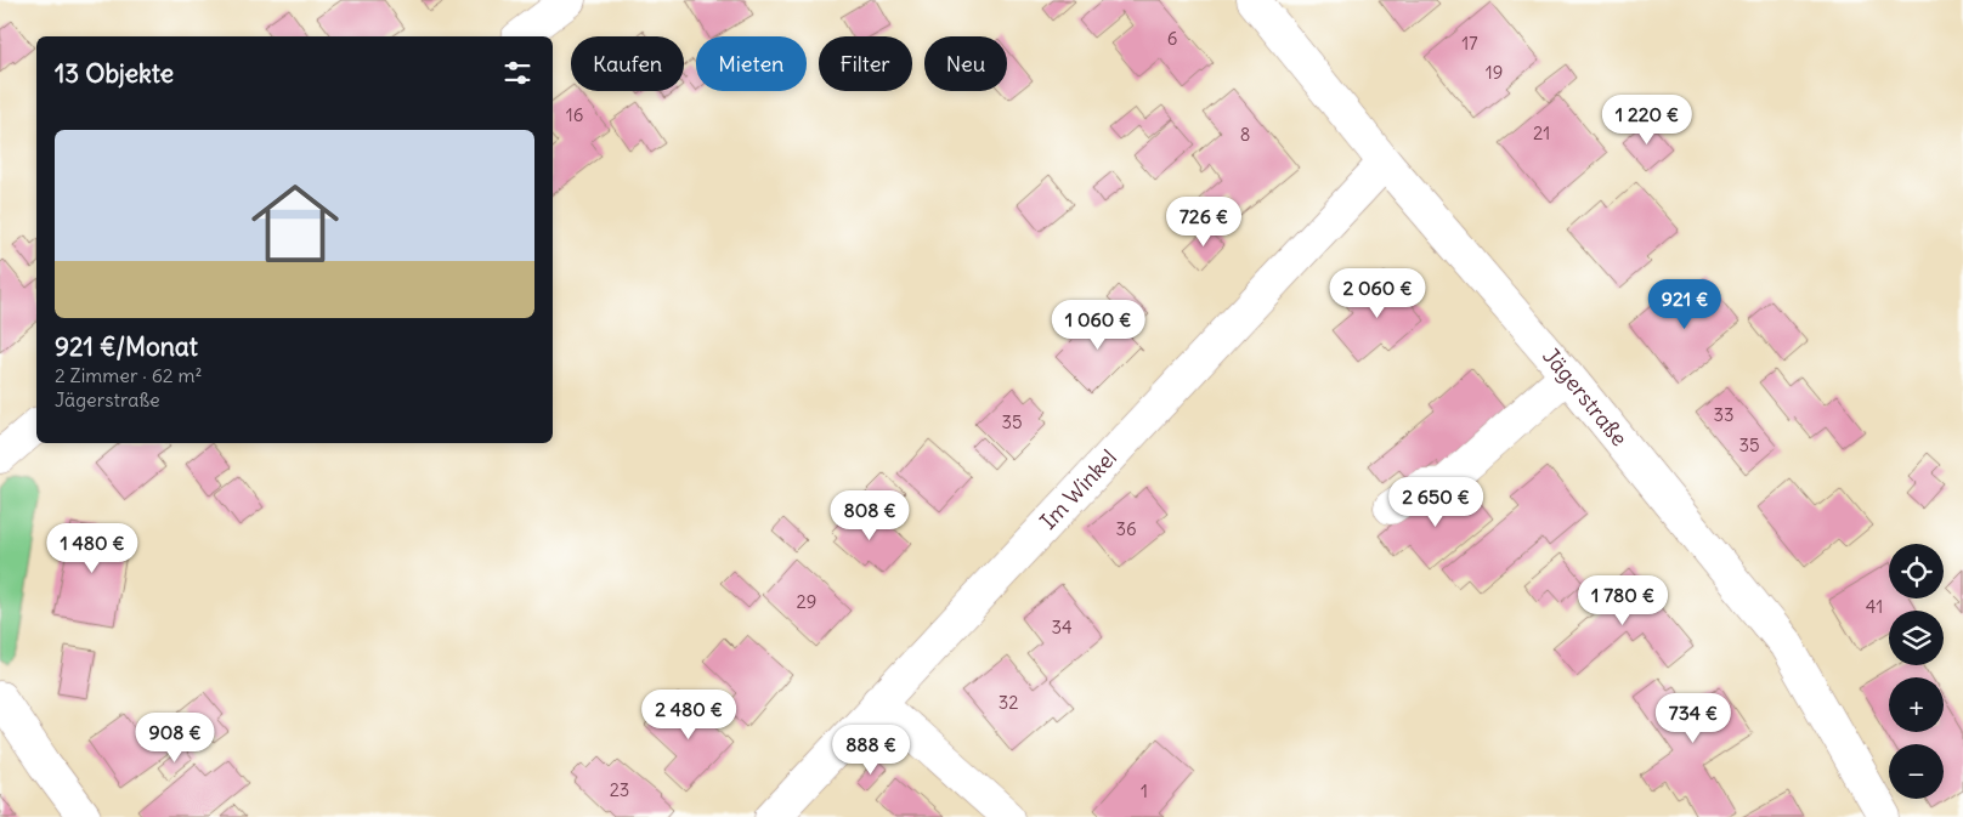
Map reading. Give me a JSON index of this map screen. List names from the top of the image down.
{
  "streets": {
    "street": ["Jägerstraße", "Im Winkel"]
  },
  "crossings": [
    ["Jägerstraße", "Im Winkel"]
  ],
  "house_numbers": [
    "6",
    "17",
    "19",
    "16",
    "21",
    "8",
    "33",
    "35",
    "35",
    "36",
    "29",
    "41",
    "34",
    "32",
    "23",
    "1"
  ],
  "page": {
    "chip": [
      "Kaufen",
      "Mieten",
      "Filter",
      "Neu"
    ],
    "heading": "13 Objekte",
    "price": [
      "1 220 €",
      "726 €",
      "2 060 €",
      "921 €",
      "1 060 €",
      "2 650 €",
      "808 €",
      "1 480 €",
      "1 780 €",
      "2 480 €",
      "734 €",
      "908 €",
      "888 €"
    ],
    "list": [
      {
        "name": "921 €/Monat",
        "note": "2 Zimmer · 62 m² · Jägerstraße"
      }
    ],
    "map_buttons": ["+", "−"]
  }
}
